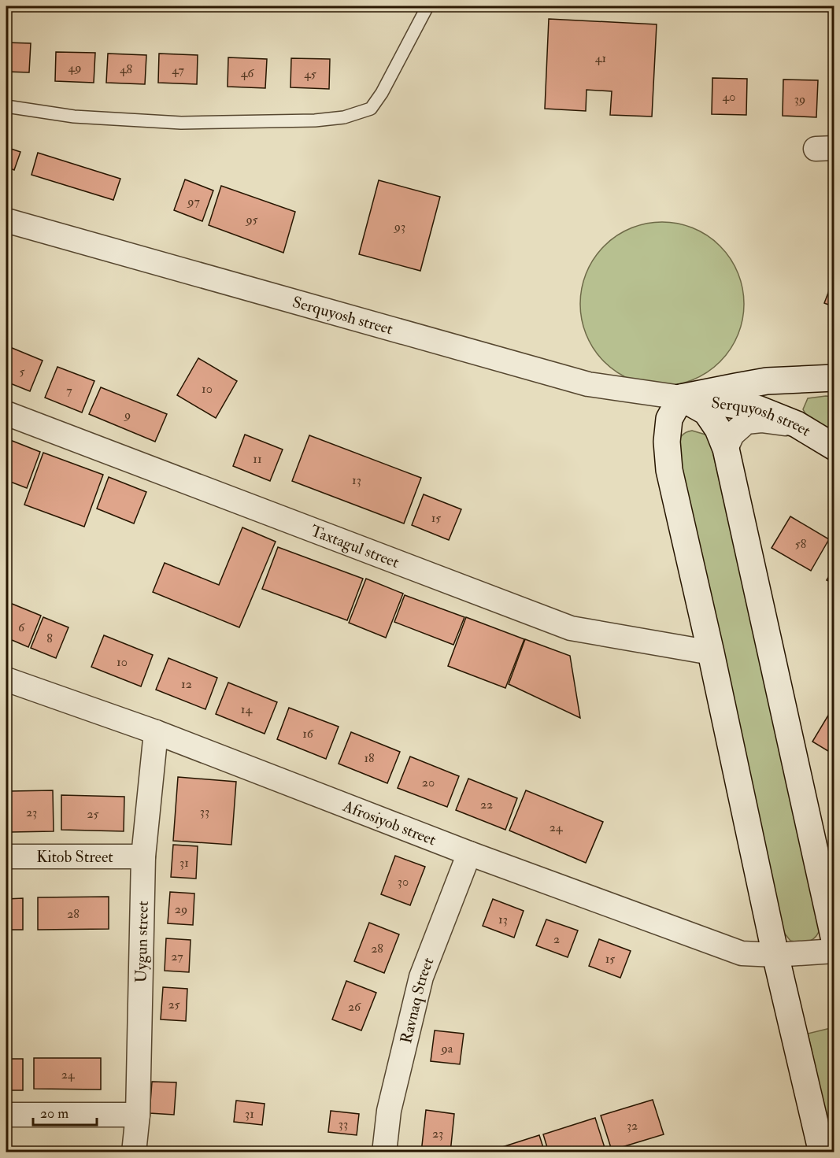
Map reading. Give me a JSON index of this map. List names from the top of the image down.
{
  "streets": {
    "street": [
      "Serquyosh street",
      "Taxtagul street",
      "Afrosiyob street",
      "Kitob Street",
      "Uygun street",
      "Ravnaq Street"
    ]
  },
  "crossings": [
    ["Afrosiyob street", "Uygun street"],
    ["Afrosiyob street", "Ravnaq Street"],
    ["Kitob Street", "Uygun street"]
  ],
  "house_numbers": [
    "41",
    "49",
    "48",
    "47",
    "46",
    "45",
    "40",
    "39",
    "97",
    "95",
    "93",
    "5",
    "10",
    "7",
    "9",
    "11",
    "13",
    "15",
    "58",
    "6",
    "8",
    "10",
    "12",
    "14",
    "16",
    "18",
    "20",
    "22",
    "33",
    "23",
    "25",
    "24",
    "31",
    "30",
    "29",
    "28",
    "13",
    "2",
    "28",
    "27",
    "15",
    "25",
    "26",
    "9a",
    "24",
    "31",
    "33",
    "32",
    "23"
  ],
  "scale_bar": "20 m"
}
